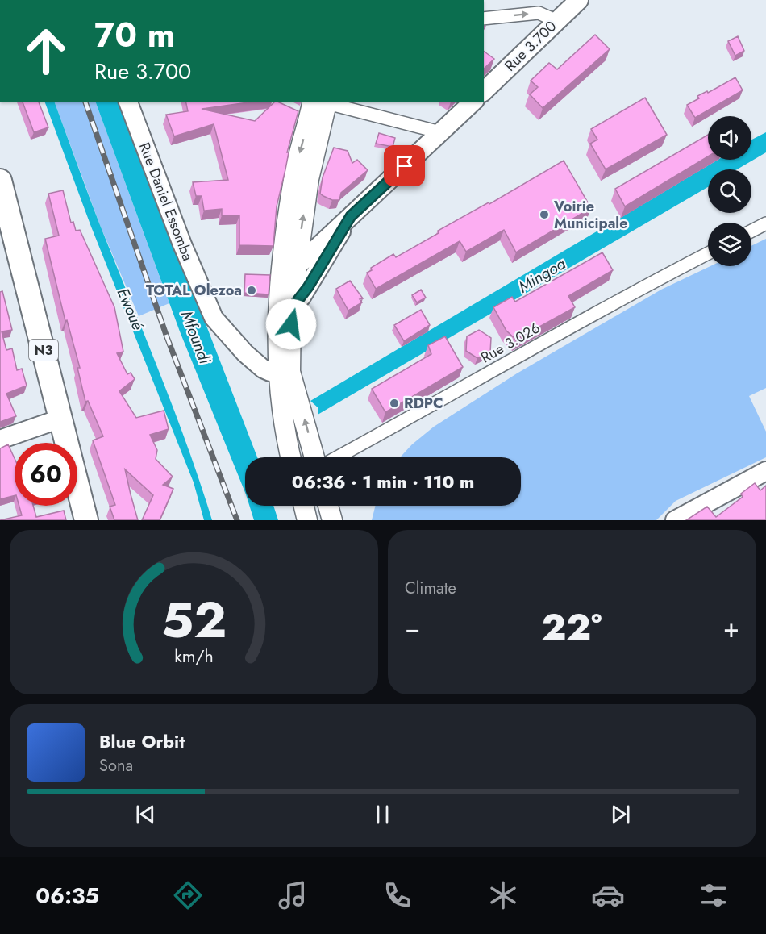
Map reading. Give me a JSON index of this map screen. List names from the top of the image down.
{
  "streets": {
    "highway": ["N3"],
    "main road": ["Rue 3.700", "Rue Daniel Essomba"],
    "street": ["Rue 3.026"]
  },
  "water": ["Mingoa", "Ewoué", "Mfoundi"],
  "places": ["Voirie Municipale", "TOTAL Olezoa", "RDPC"],
  "page": {
    "turn": ["70 m", "Rue 3.700"],
    "limit": "60",
    "trip": "06:36 · 1 min · 110 m",
    "tile": "Climate",
    "heat": ["−", "22°", "+"],
    "song": ["Blue Orbit", "Sona"],
    "tabs": "06:35",
    "gauge": ["52", "km/h"]
  }
}
